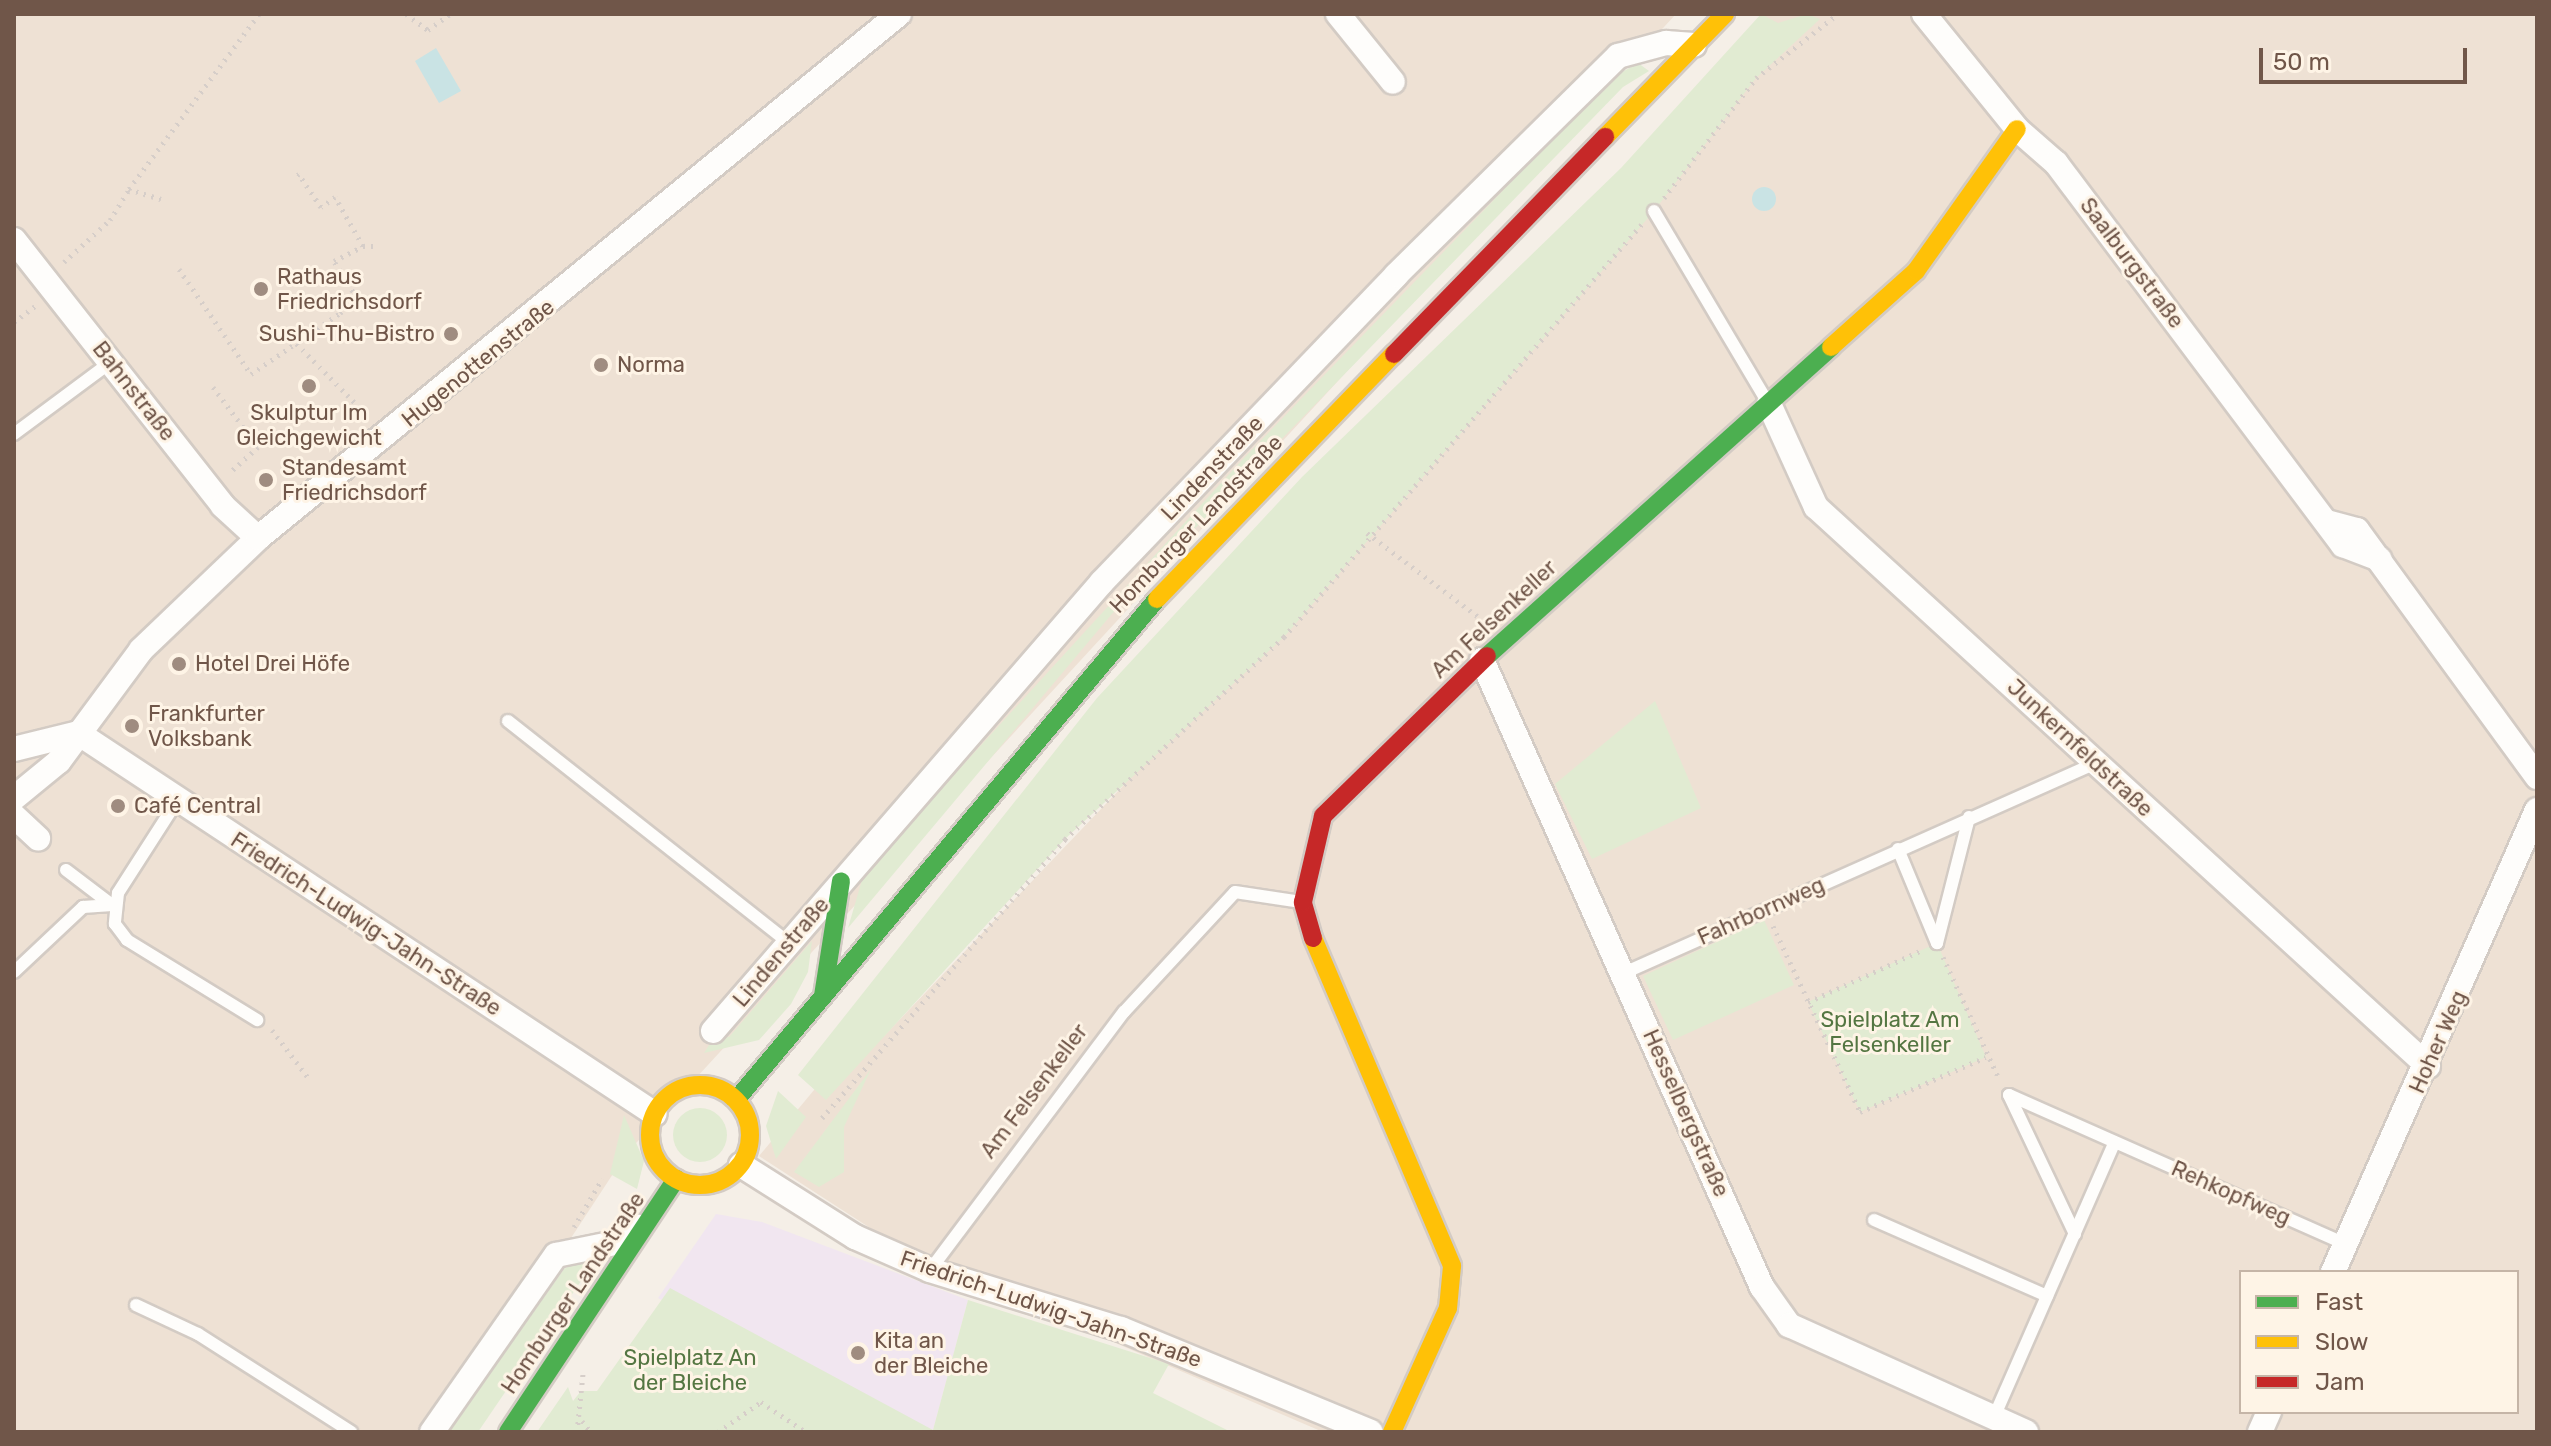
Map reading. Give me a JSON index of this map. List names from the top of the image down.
{
  "streets": {
    "street": [
      "Saalburgstraße",
      "Hugenottenstraße",
      "Bahnstraße",
      "Lindenstraße",
      "Homburger Landstraße",
      "Am Felsenkeller",
      "Junkernfeldstraße",
      "Friedrich-Ludwig-Jahn-Straße",
      "Hoher Weg",
      "Hesselbergstraße"
    ],
    "lane": ["Fahrbornweg", "Rehkopfweg"]
  },
  "crossings": [
    ["Saalburgstraße", "Am Felsenkeller"],
    ["Hugenottenstraße", "Bahnstraße"],
    ["Hugenottenstraße", "Friedrich-Ludwig-Jahn-Straße"],
    ["Lindenstraße", "Homburger Landstraße"],
    ["Homburger Landstraße", "Friedrich-Ludwig-Jahn-Straße"],
    ["Am Felsenkeller", "Junkernfeldstraße"],
    ["Am Felsenkeller", "Friedrich-Ludwig-Jahn-Straße"],
    ["Am Felsenkeller", "Hesselbergstraße"],
    ["Junkernfeldstraße", "Fahrbornweg"],
    ["Junkernfeldstraße", "Hoher Weg"],
    ["Fahrbornweg", "Hesselbergstraße"],
    ["Hoher Weg", "Rehkopfweg"]
  ],
  "parks": ["Spielplatz Am Felsenkeller", "Spielplatz An der Bleiche"],
  "places": [
    "Rathaus Friedrichsdorf",
    "Sushi-Thu-Bistro",
    "Norma",
    "Skulptur Im Gleichgewicht",
    "Standesamt Friedrichsdorf",
    "Hotel Drei Höfe",
    "Frankfurter Volksbank",
    "Café Central",
    "Kita an der Bleiche"
  ],
  "legend": ["Fast", "Slow", "Jam"],
  "scale_bar": "50 m"
}
